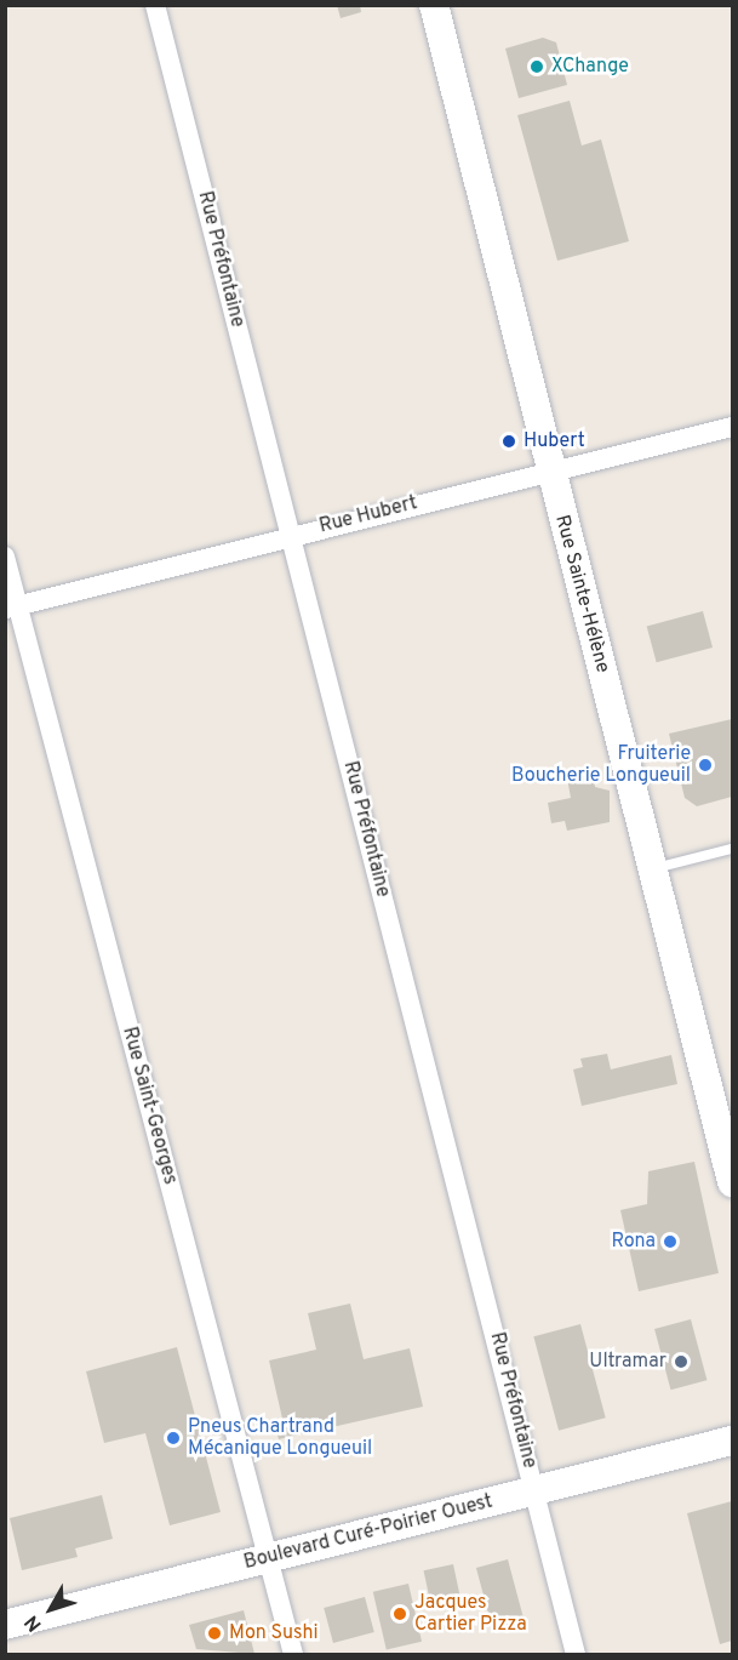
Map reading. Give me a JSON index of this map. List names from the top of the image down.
{
  "streets": {
    "street": [
      "Rue Préfontaine",
      "Rue Hubert",
      "Rue Sainte-Hélène",
      "Rue Saint-Georges",
      "Boulevard Curé-Poirier Ouest"
    ]
  },
  "crossings": [
    ["Rue Préfontaine", "Rue Hubert"],
    ["Rue Préfontaine", "Boulevard Curé-Poirier Ouest"],
    ["Rue Hubert", "Rue Sainte-Hélène"],
    ["Rue Hubert", "Rue Saint-Georges"],
    ["Rue Saint-Georges", "Boulevard Curé-Poirier Ouest"]
  ],
  "places": [
    "XChange",
    "Hubert",
    "Fruiterie Boucherie Longueuil",
    "Rona",
    "Ultramar",
    "Pneus Chartrand Mécanique Longueuil",
    "Jacques Cartier Pizza",
    "Mon Sushi"
  ],
  "north": "bottom left"
}
